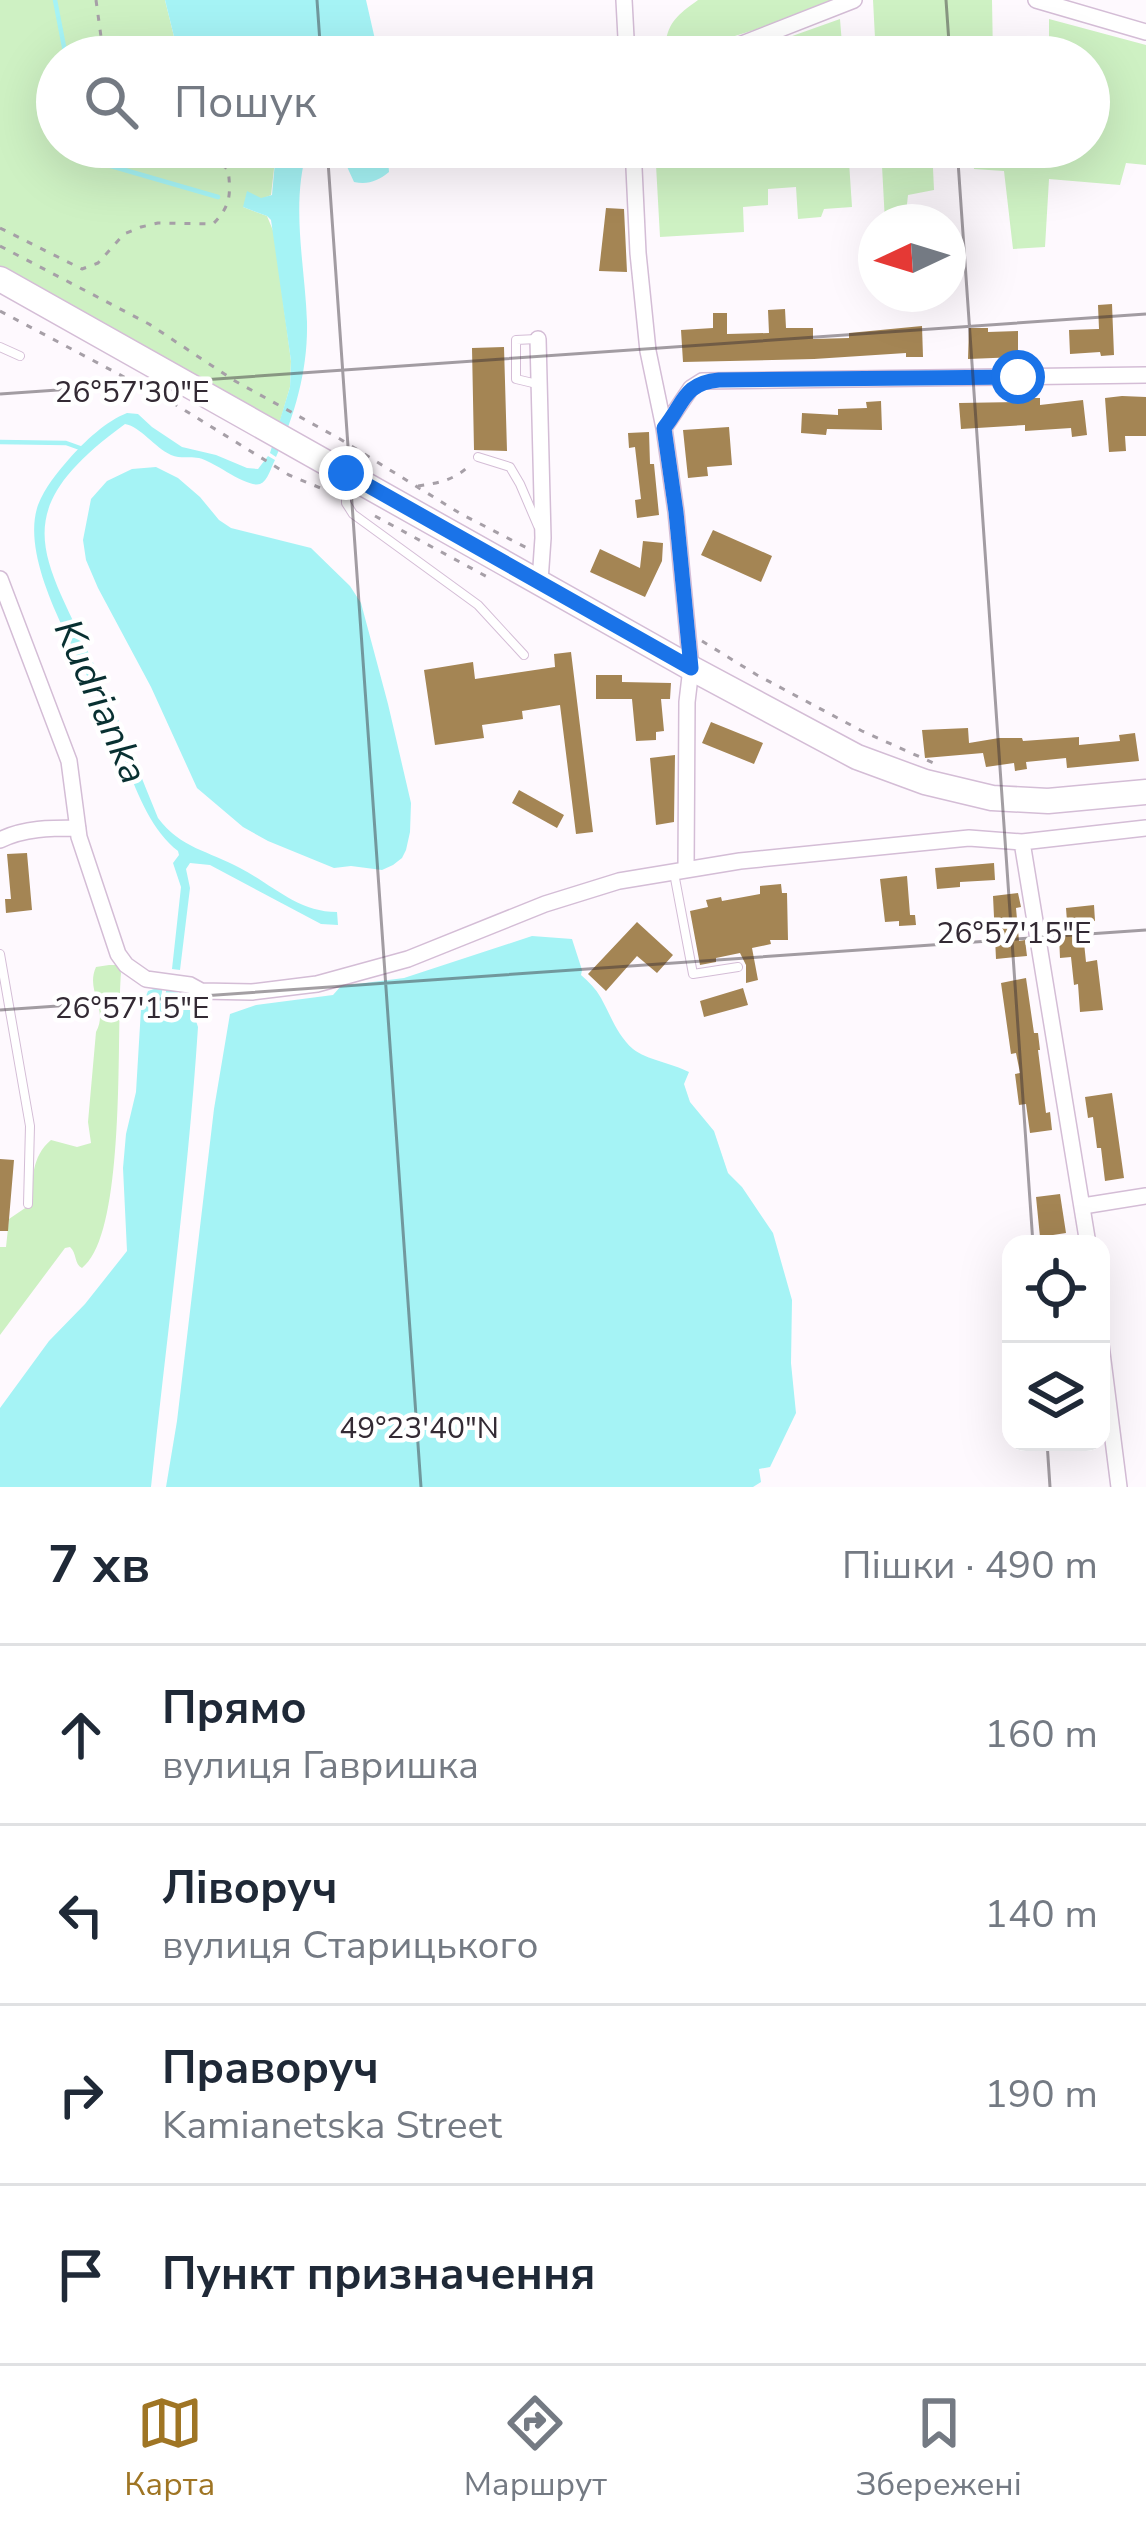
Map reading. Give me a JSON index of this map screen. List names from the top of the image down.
{
  "water": ["Kudrianka"],
  "north": "left",
  "page": {
    "search": "Пошук",
    "heading": ["7 хв", "Пішки · 490 m"],
    "list": [
      ["Прямо", "вулиця Гавришка", "160 m"],
      ["Ліворуч", "вулиця Старицького", "140 m"],
      ["Праворуч", "Kamianetska Street", "190 m"],
      "Пункт призначення"
    ],
    "nav": ["Карта", "Маршрут", "Збережені"]
  },
  "coordinates": ["26°57'30\"E", "26°57'15\"E", "49°23'40\"N"]
}
